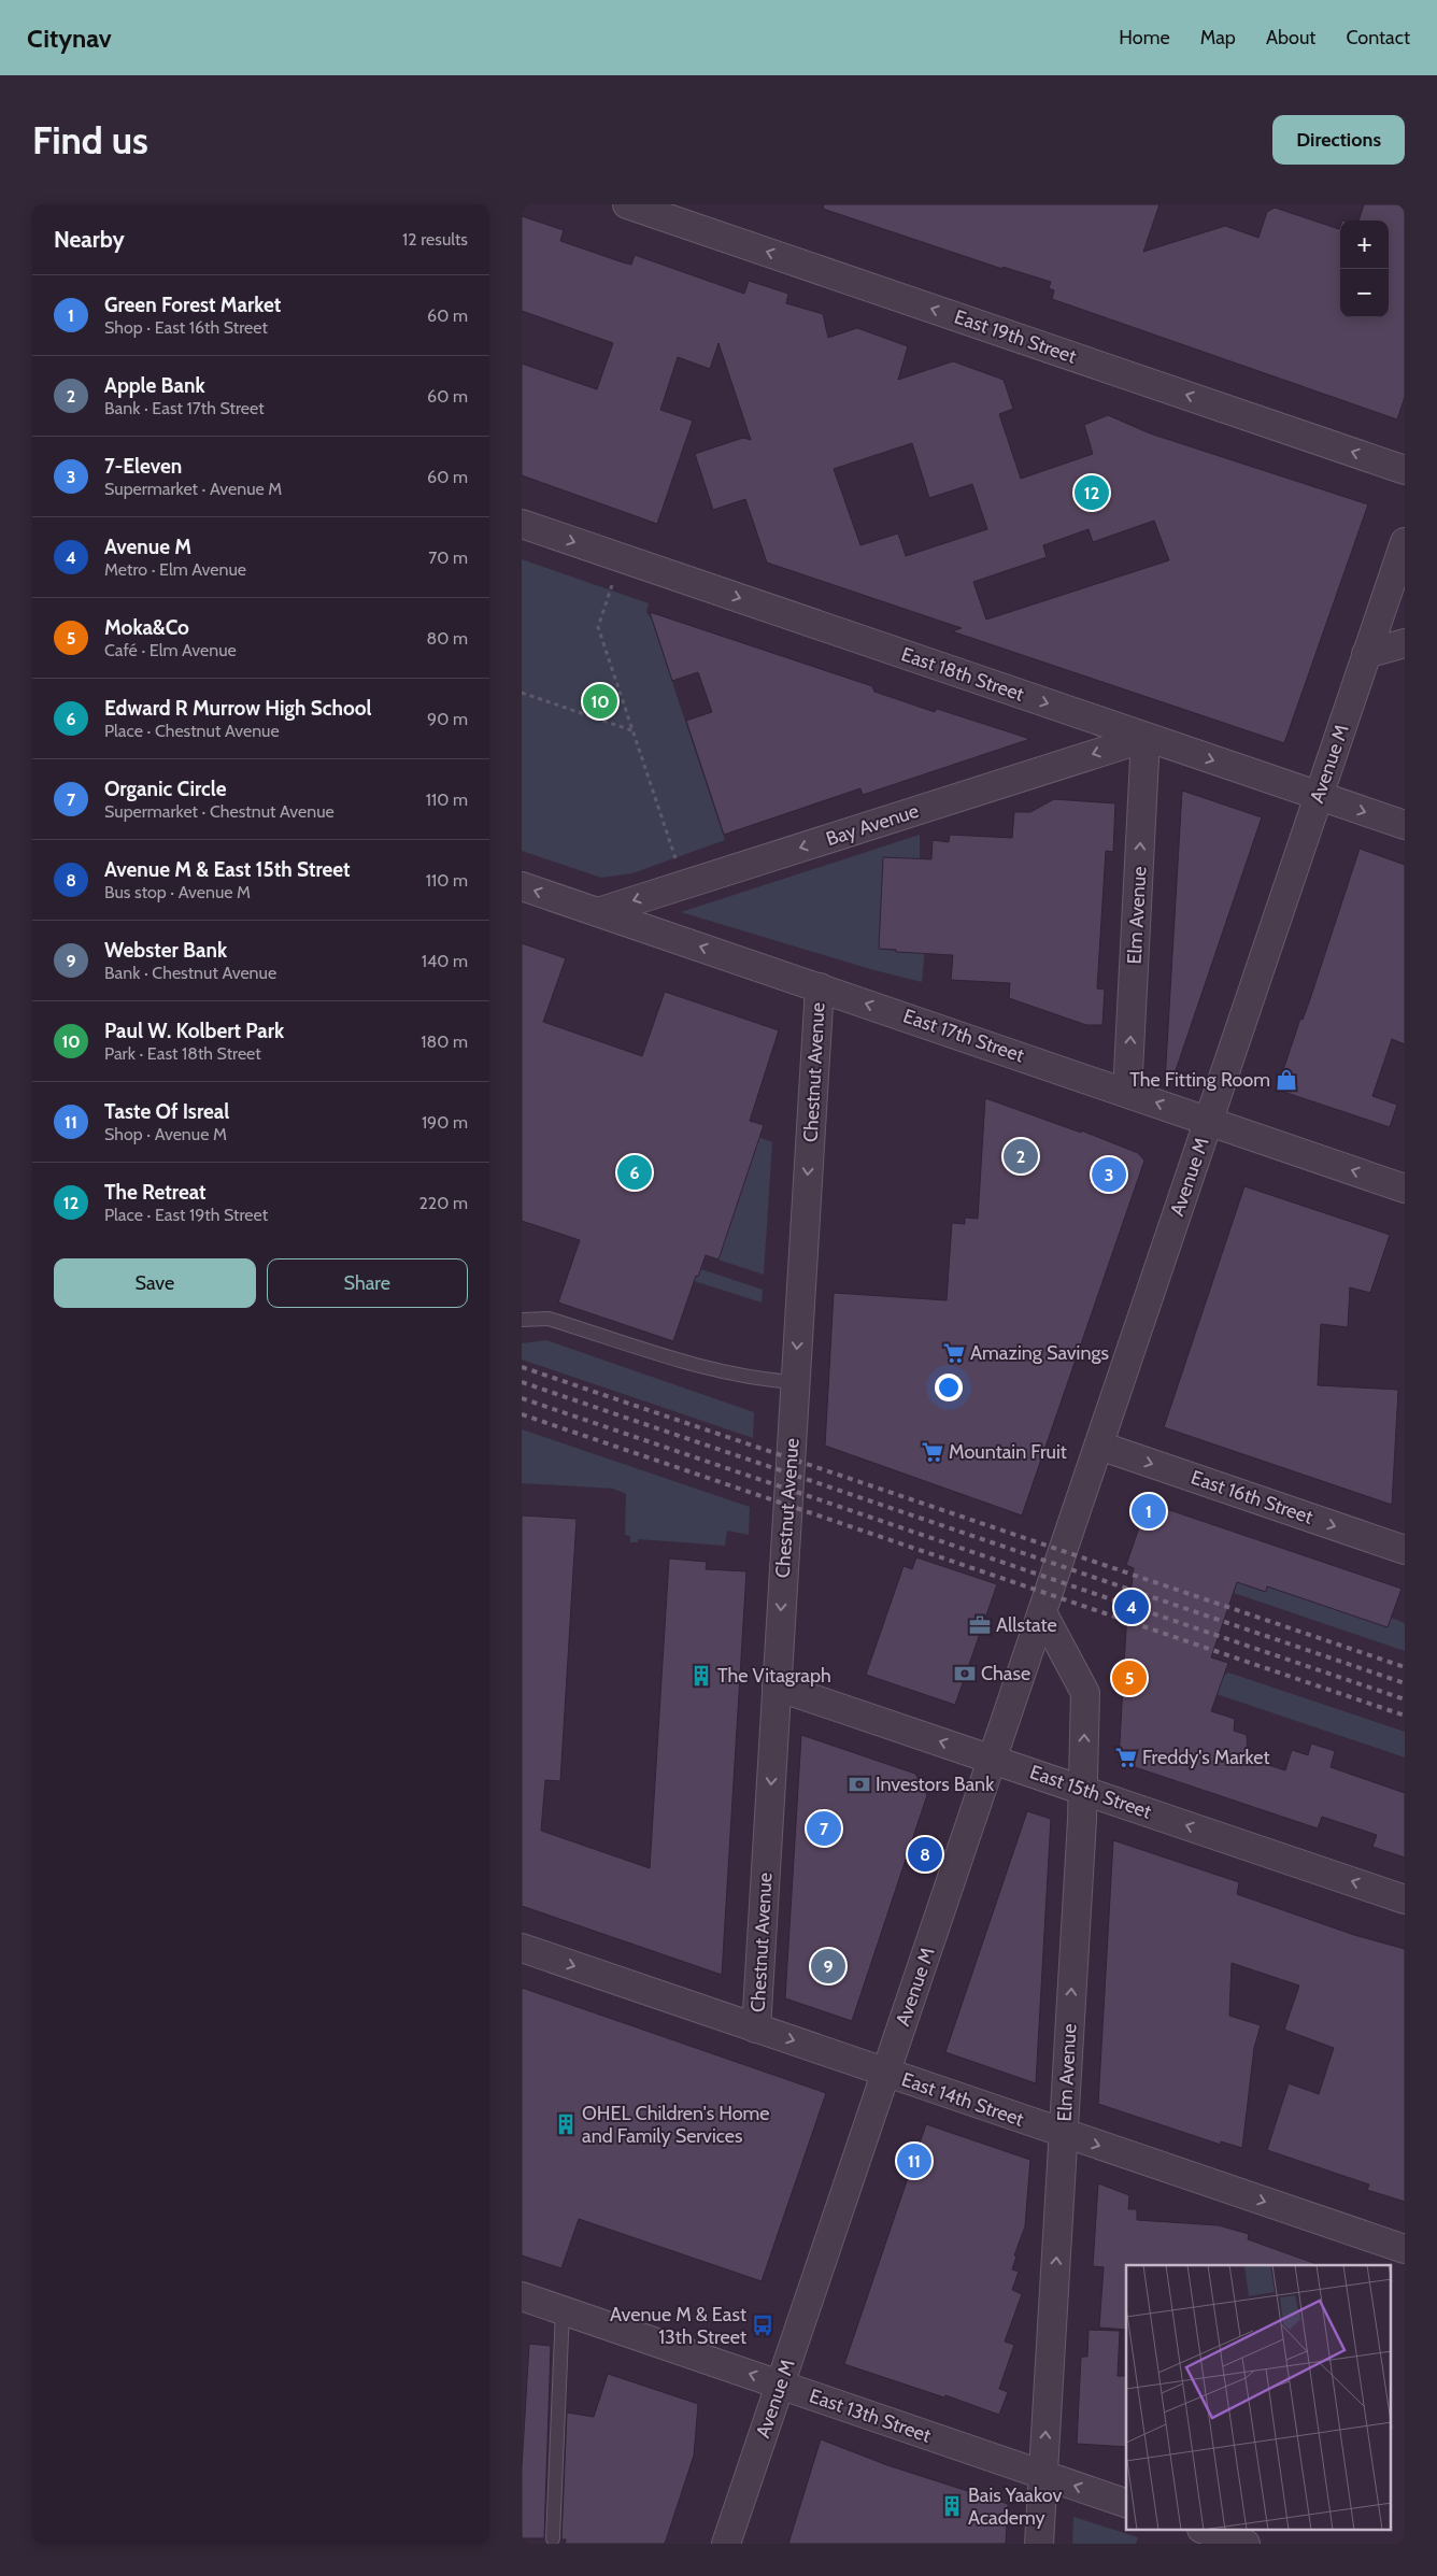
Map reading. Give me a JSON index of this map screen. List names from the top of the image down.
{
  "streets": {
    "street": [
      "East 19th Street",
      "East 18th Street",
      "Avenue M",
      "Bay Avenue",
      "Elm Avenue",
      "East 17th Street",
      "Chestnut Avenue",
      "East 16th Street",
      "East 15th Street",
      "East 14th Street",
      "East 13th Street"
    ]
  },
  "crossings": [
    ["East 18th Street", "Avenue M"],
    ["East 18th Street", "Bay Avenue"],
    ["East 18th Street", "Elm Avenue"],
    ["Avenue M", "Elm Avenue"],
    ["Avenue M", "East 17th Street"],
    ["Avenue M", "East 16th Street"],
    ["Avenue M", "East 15th Street"],
    ["Avenue M", "East 14th Street"],
    ["Avenue M", "East 13th Street"],
    ["Bay Avenue", "Elm Avenue"],
    ["Bay Avenue", "East 17th Street"],
    ["Elm Avenue", "East 17th Street"],
    ["Elm Avenue", "East 15th Street"],
    ["Elm Avenue", "East 14th Street"],
    ["Elm Avenue", "East 13th Street"],
    ["East 17th Street", "Chestnut Avenue"],
    ["Chestnut Avenue", "East 15th Street"],
    ["Chestnut Avenue", "East 14th Street"]
  ],
  "one_way": [
    "East 19th Street",
    "East 18th Street",
    "Bay Avenue",
    "Elm Avenue",
    "East 17th Street",
    "Chestnut Avenue",
    "East 16th Street",
    "East 15th Street",
    "East 14th Street",
    "East 13th Street"
  ],
  "places": {
    "shop": ["The Fitting Room"],
    "supermarket": ["Amazing Savings", "Mountain Fruit", "Freddy's Market"],
    "office": ["Allstate"],
    "bank": ["Chase", "Investors Bank"],
    "building": ["The Vitagraph", "OHEL Children's Home and Family Services", "Bais Yaakov Academy"],
    "bus stop": ["Avenue M & East 13th Street"]
  },
  "page": {
    "header": "Citynav",
    "nav": [
      "Home",
      "Map",
      "About",
      "Contact"
    ],
    "buttons": [
      "Directions",
      ["Save", "Share"]
    ],
    "title": "Find us",
    "heading": ["Nearby", "12 results"],
    "map_buttons": ["+", "−"],
    "list": [
      {
        "mark": "1",
        "name": "Green Forest Market",
        "note": "Shop · East 16th Street",
        "value": "60 m"
      },
      {
        "mark": "2",
        "name": "Apple Bank",
        "note": "Bank · East 17th Street",
        "value": "60 m"
      },
      {
        "mark": "3",
        "name": "7-Eleven",
        "note": "Supermarket · Avenue M",
        "value": "60 m"
      },
      {
        "mark": "4",
        "name": "Avenue M",
        "note": "Metro · Elm Avenue",
        "value": "70 m"
      },
      {
        "mark": "5",
        "name": "Moka&Co",
        "note": "Café · Elm Avenue",
        "value": "80 m"
      },
      {
        "mark": "6",
        "name": "Edward R Murrow High School",
        "note": "Place · Chestnut Avenue",
        "value": "90 m"
      },
      {
        "mark": "7",
        "name": "Organic Circle",
        "note": "Supermarket · Chestnut Avenue",
        "value": "110 m"
      },
      {
        "mark": "8",
        "name": "Avenue M & East 15th Street",
        "note": "Bus stop · Avenue M",
        "value": "110 m"
      },
      {
        "mark": "9",
        "name": "Webster Bank",
        "note": "Bank · Chestnut Avenue",
        "value": "140 m"
      },
      {
        "mark": "10",
        "name": "Paul W. Kolbert Park",
        "note": "Park · East 18th Street",
        "value": "180 m"
      },
      {
        "mark": "11",
        "name": "Taste Of Isreal",
        "note": "Shop · Avenue M",
        "value": "190 m"
      },
      {
        "mark": "12",
        "name": "The Retreat",
        "note": "Place · East 19th Street",
        "value": "220 m"
      }
    ],
    "pins": [
      "12",
      "10",
      "2",
      "6",
      "3",
      "1",
      "4",
      "5",
      "7",
      "8",
      "9",
      "11"
    ]
  }
}
